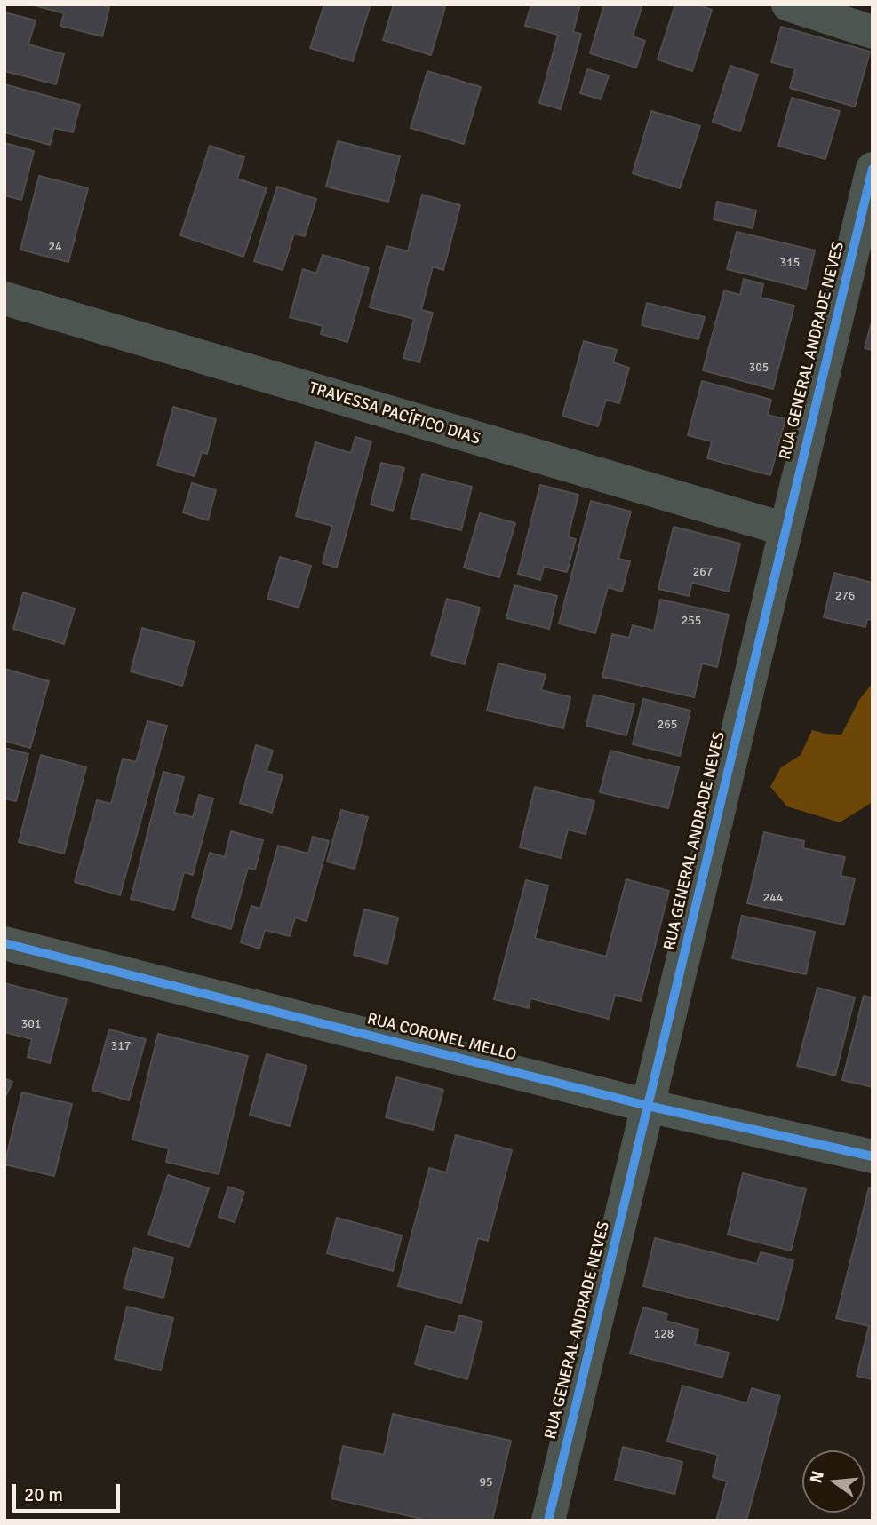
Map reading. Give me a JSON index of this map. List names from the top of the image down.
{
  "streets": {
    "street": ["RUA GENERAL ANDRADE NEVES", "TRAVESSA PACÍFICO DIAS", "RUA CORONEL MELLO"]
  },
  "crossings": [
    ["RUA GENERAL ANDRADE NEVES", "TRAVESSA PACÍFICO DIAS"],
    ["RUA GENERAL ANDRADE NEVES", "RUA CORONEL MELLO"]
  ],
  "house_numbers": [
    "24",
    "315",
    "305",
    "267",
    "276",
    "255",
    "265",
    "244",
    "301",
    "317",
    "128",
    "95"
  ],
  "scale_bar": "20 m",
  "north": "left"
}
